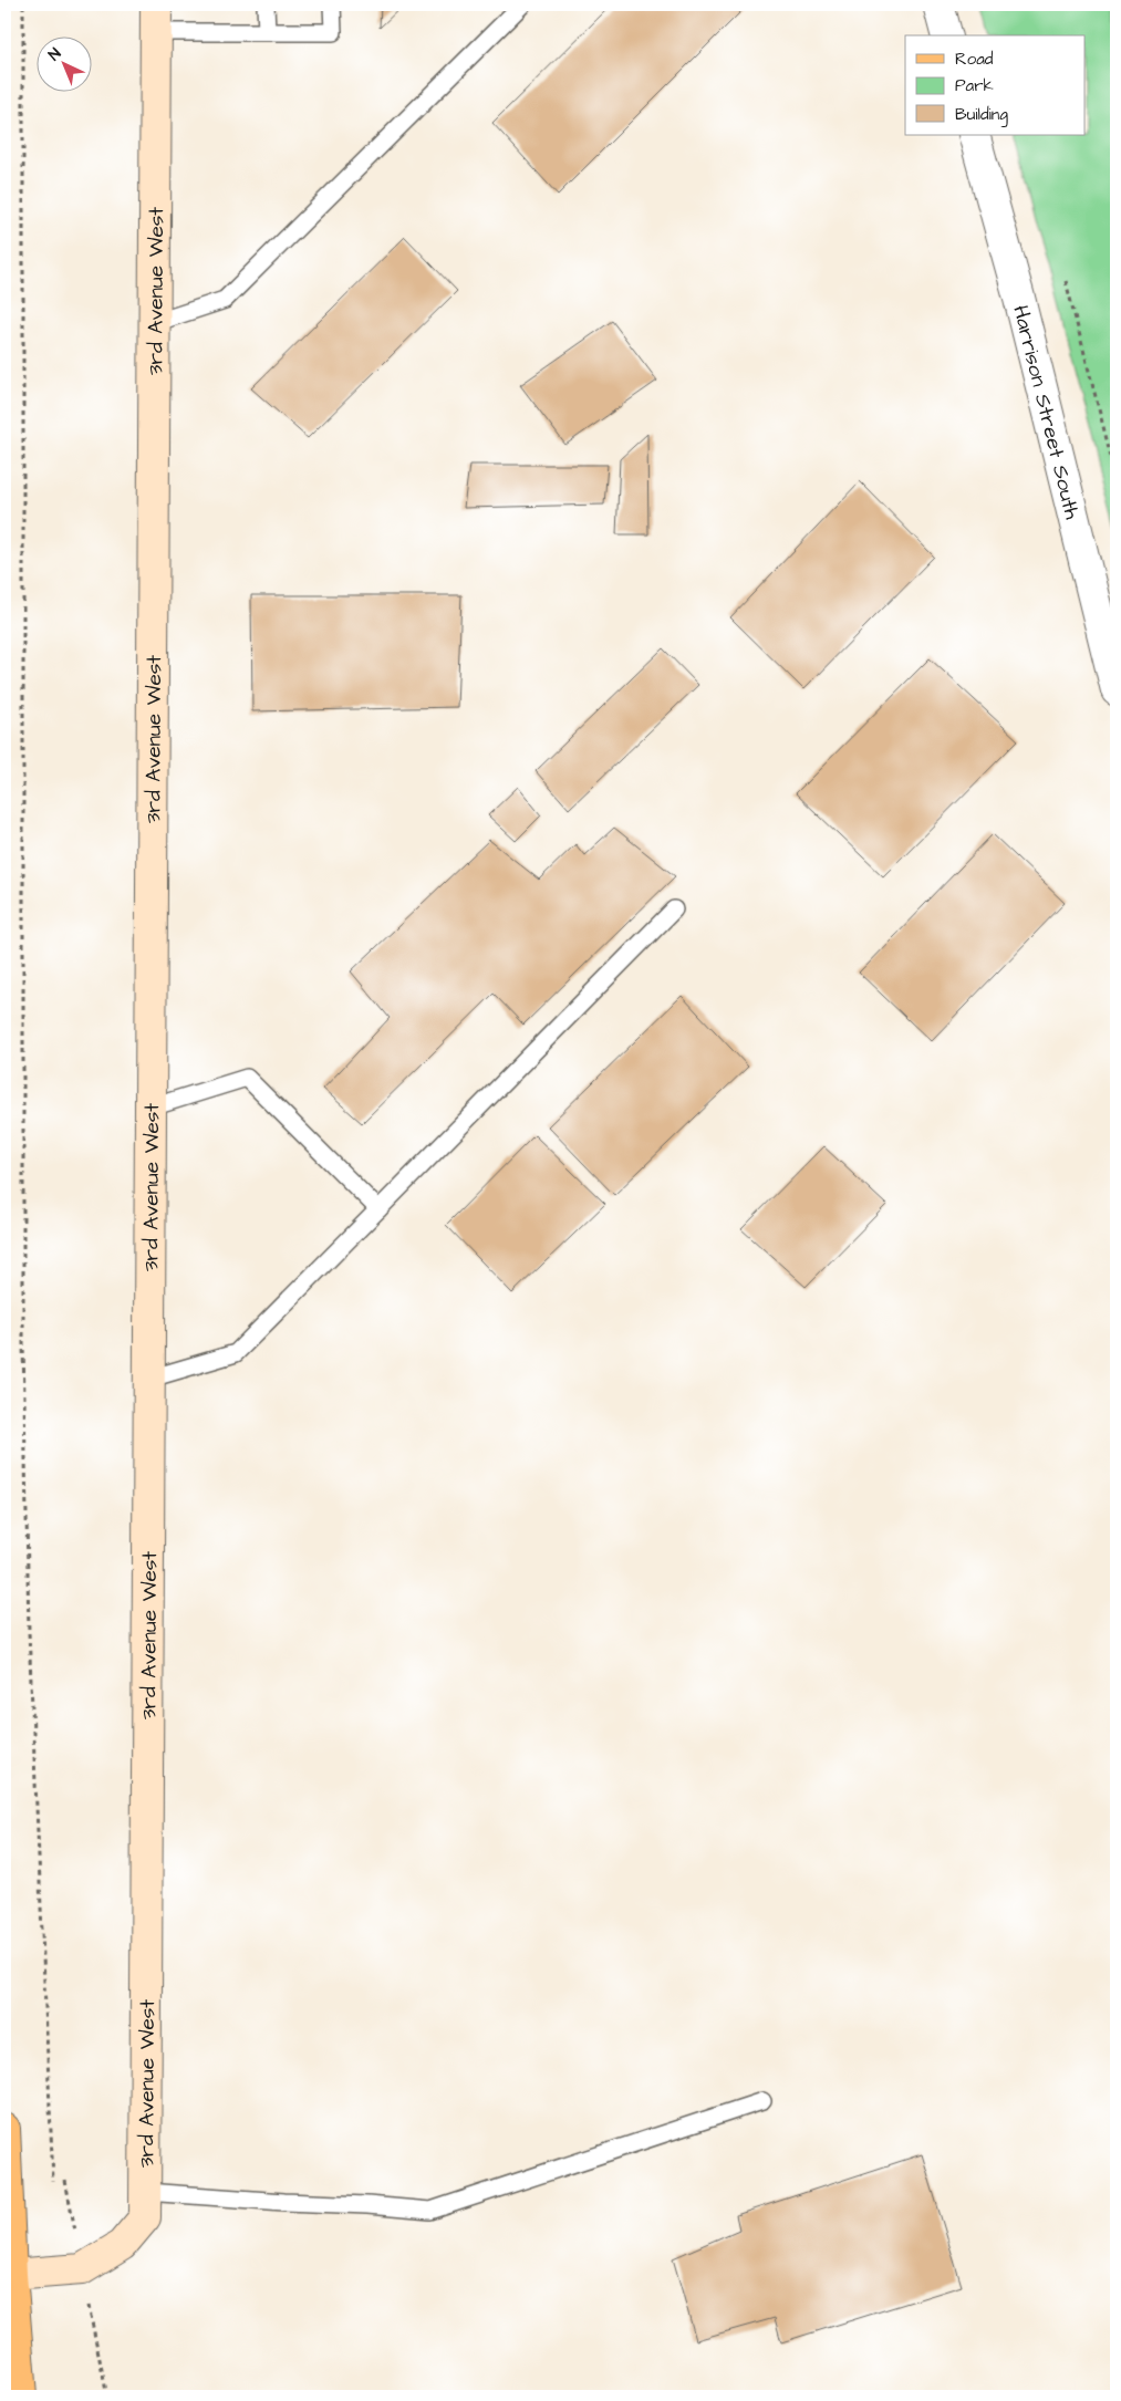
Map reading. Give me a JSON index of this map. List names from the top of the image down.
{
  "streets": {
    "street": ["3rd Avenue West", "Harrison Street South"]
  },
  "legend": ["Road", "Park", "Building"],
  "north": "top left"
}
